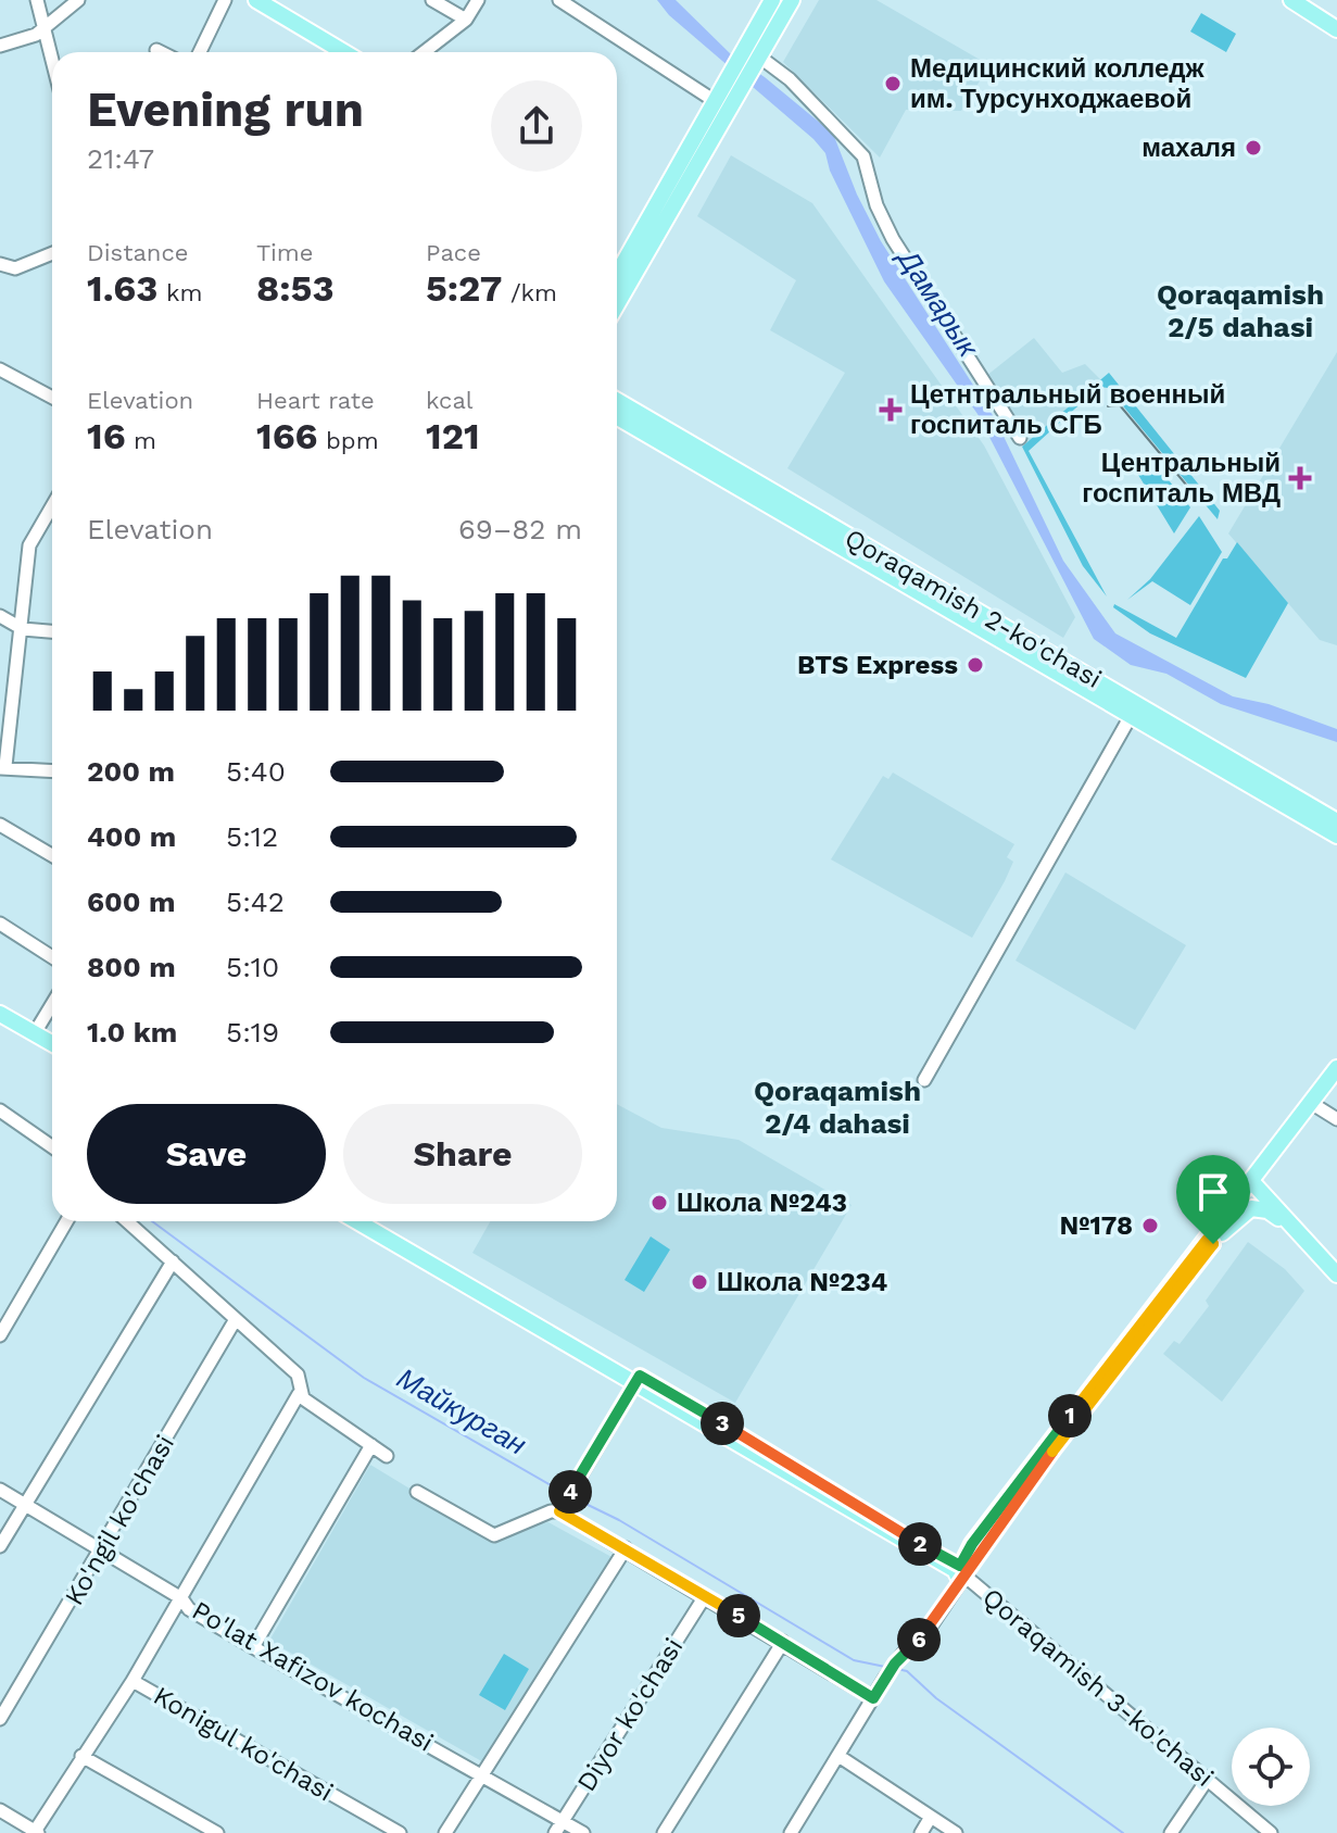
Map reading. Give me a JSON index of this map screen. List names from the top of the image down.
{
  "streets": {
    "main road": ["Qoraqamish 2-ko'chasi", "Qoraqamish 3-ko'chasi"],
    "street": [
      "Ko'ngil ko'chasi",
      "Po'lat Xafizov kochasi",
      "Diyor ko'chasi",
      "Konigul ko'chasi"
    ]
  },
  "crossings": [
    ["Ko'ngil ko'chasi", "Po'lat Xafizov kochasi"],
    ["Po'lat Xafizov kochasi", "Diyor ko'chasi"]
  ],
  "districts": ["Qoraqamish 2/5 dahasi", "Qoraqamish 2/4 dahasi"],
  "water": ["Дамарык", "Майкурган"],
  "places": {
    "other": [
      "Медицинский колледж им. Турсунходжаевой",
      "махаля",
      "BTS Express",
      "Школа №243",
      "№178",
      "Школа №234"
    ],
    "health": ["Цетнтральный военный госпиталь СГБ", "Центральный госпиталь МВД"]
  },
  "page": {
    "heading": ["Evening run", "21:47"],
    "stats": [
      ["Distance", "1.63 km"],
      ["Time", "8:53"],
      ["Pace", "5:27 /km"],
      ["Elevation", "16 m"],
      ["Heart rate", "166 bpm"],
      ["kcal", "121"]
    ],
    "chart": ["Elevation", "69–82 m"],
    "list": [
      {
        "name": "200 m",
        "note": "5:40"
      },
      {
        "name": "400 m",
        "note": "5:12"
      },
      {
        "name": "600 m",
        "note": "5:42"
      },
      {
        "name": "800 m",
        "note": "5:10"
      },
      {
        "name": "1.0 km",
        "note": "5:19"
      }
    ],
    "buttons": ["Save", "Share"],
    "pins": [
      "1",
      "3",
      "4",
      "2",
      "5",
      "6"
    ]
  }
}
